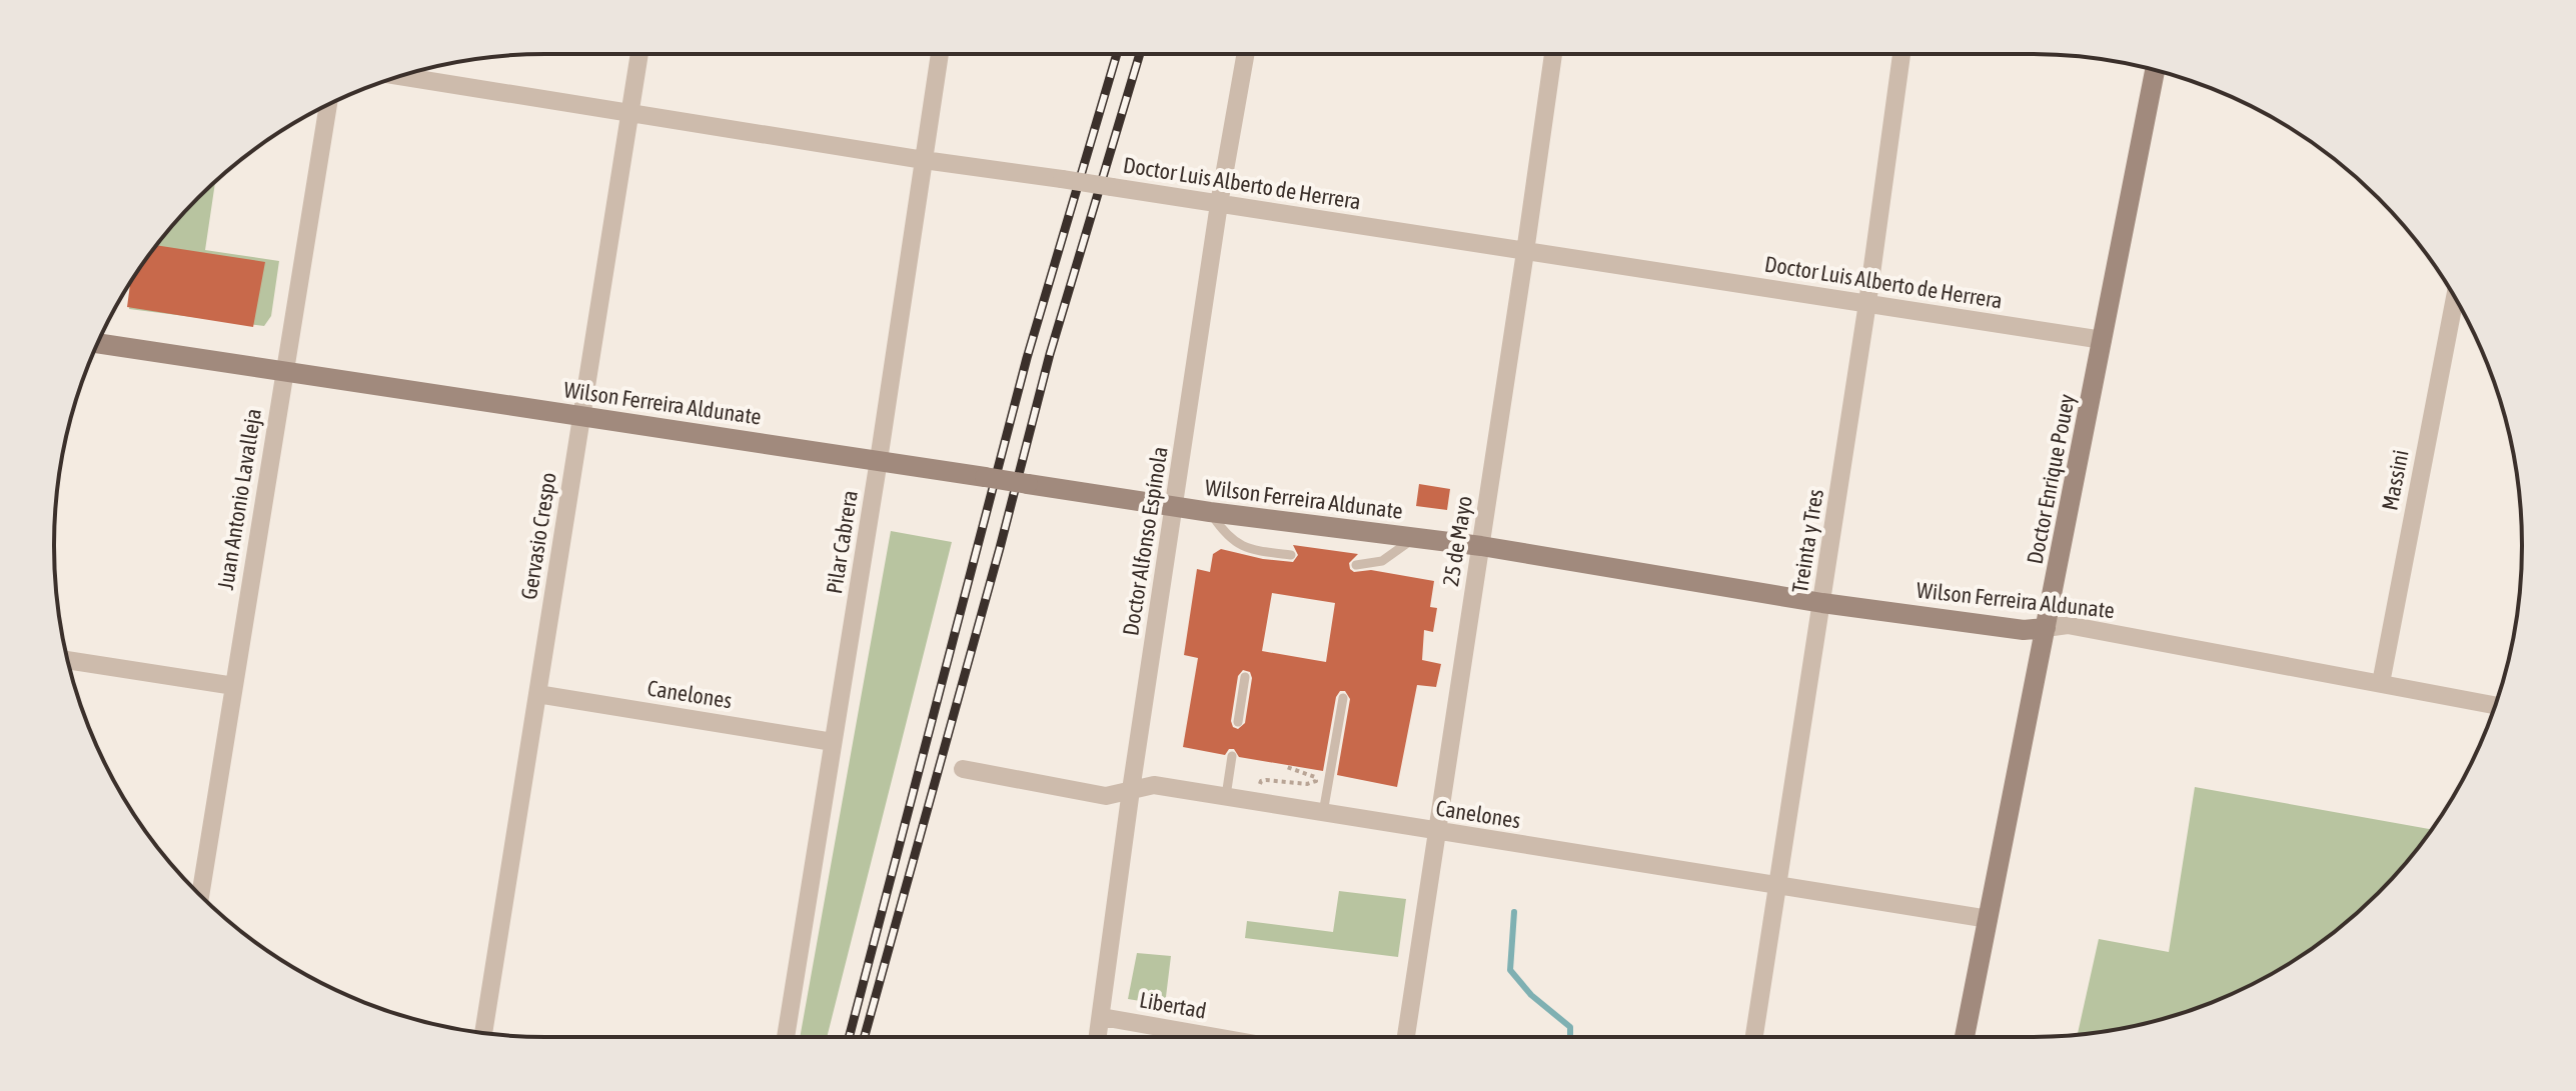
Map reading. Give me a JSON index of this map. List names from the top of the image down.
{
  "streets": {
    "street": [
      "Doctor Luis Alberto de Herrera",
      "Wilson Ferreira Aldunate",
      "Doctor Enrique Pouey",
      "Massini",
      "Juan Antonio Lavalleja",
      "Gervasio Crespo",
      "Doctor Alfonso Espínola",
      "25 de Mayo",
      "Treinta y Tres",
      "Pilar Cabrera",
      "Canelones",
      "Libertad"
    ]
  },
  "crossings": [
    ["Doctor Luis Alberto de Herrera", "Doctor Enrique Pouey"],
    ["Doctor Luis Alberto de Herrera", "Gervasio Crespo"],
    ["Doctor Luis Alberto de Herrera", "Doctor Alfonso Espínola"],
    ["Doctor Luis Alberto de Herrera", "25 de Mayo"],
    ["Doctor Luis Alberto de Herrera", "Treinta y Tres"],
    ["Doctor Luis Alberto de Herrera", "Pilar Cabrera"],
    ["Wilson Ferreira Aldunate", "Doctor Enrique Pouey"],
    ["Wilson Ferreira Aldunate", "Massini"],
    ["Wilson Ferreira Aldunate", "Juan Antonio Lavalleja"],
    ["Wilson Ferreira Aldunate", "Gervasio Crespo"],
    ["Wilson Ferreira Aldunate", "Doctor Alfonso Espínola"],
    ["Wilson Ferreira Aldunate", "25 de Mayo"],
    ["Wilson Ferreira Aldunate", "Treinta y Tres"],
    ["Wilson Ferreira Aldunate", "Pilar Cabrera"],
    ["Doctor Enrique Pouey", "Canelones"],
    ["Gervasio Crespo", "Canelones"],
    ["Doctor Alfonso Espínola", "Canelones"],
    ["Doctor Alfonso Espínola", "Libertad"],
    ["25 de Mayo", "Canelones"],
    ["Treinta y Tres", "Canelones"],
    ["Pilar Cabrera", "Canelones"]
  ]
}
